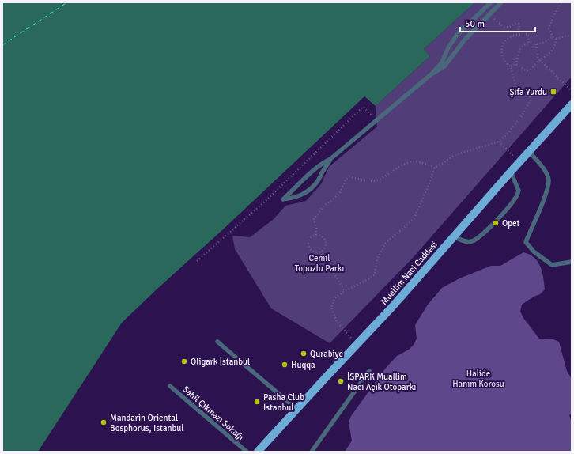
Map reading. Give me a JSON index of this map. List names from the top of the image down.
{
  "streets": {
    "main road": ["Muallim Naci Caddesi"],
    "lane": ["Sahil Çıkmazı Sokağı"]
  },
  "parks": ["Cemil Topuzlu Parkı", "Halide Hanım Korosu"],
  "places": {
    "transit": ["Şifa Yurdu"],
    "other": [
      "Opet",
      "Qurabiye",
      "Oligark İstanbul",
      "Huqqa",
      "İSPARK Muallim Naci Açık Otoparkı",
      "Pasha Club İstanbul",
      "Mandarin Oriental Bosphorus, Istanbul"
    ]
  },
  "scale_bar": "50 m"
}
